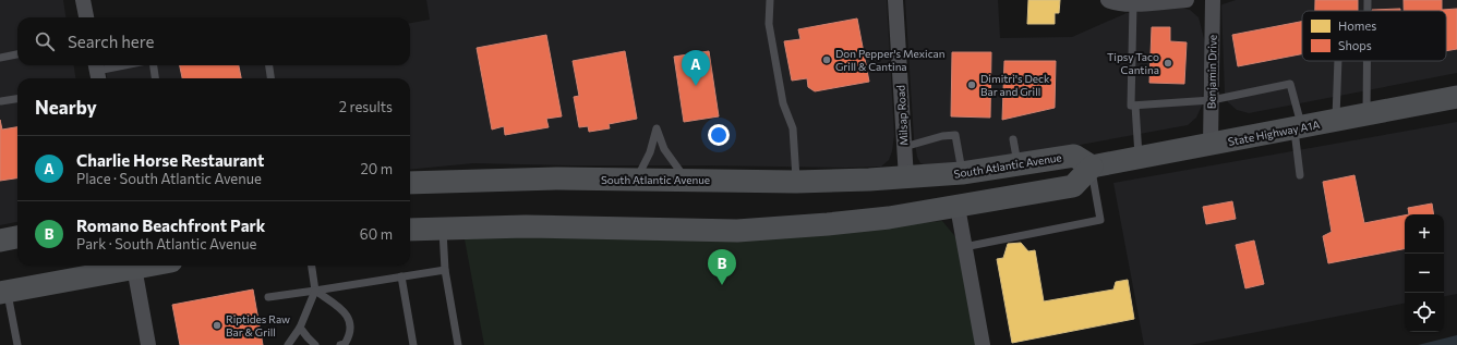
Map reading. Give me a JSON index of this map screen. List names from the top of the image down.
{
  "streets": {
    "main road": ["State Highway A1A", "South Atlantic Avenue"],
    "street": ["Benjamin Drive", "Milsap Road"]
  },
  "crossings": [
    ["Benjamin Drive", "State Highway A1A"],
    ["Milsap Road", "South Atlantic Avenue"],
    ["State Highway A1A", "South Atlantic Avenue"]
  ],
  "places": [
    "Don Pepper's Mexican Grill & Cantina",
    "Tipsy Taco Cantina",
    "Dimitri's Deck Bar and Grill",
    "Riptides Raw Bar & Grill"
  ],
  "legend": ["Homes", "Shops"],
  "page": {
    "search": "Search here",
    "pins": ["A", "B"],
    "heading": ["Nearby", "2 results"],
    "list": [
      {
        "mark": "A",
        "name": "Charlie Horse Restaurant",
        "note": "Place · South Atlantic Avenue",
        "value": "20 m"
      },
      {
        "mark": "B",
        "name": "Romano Beachfront Park",
        "note": "Park · South Atlantic Avenue",
        "value": "60 m"
      }
    ],
    "map_buttons": ["+", "−"]
  }
}
